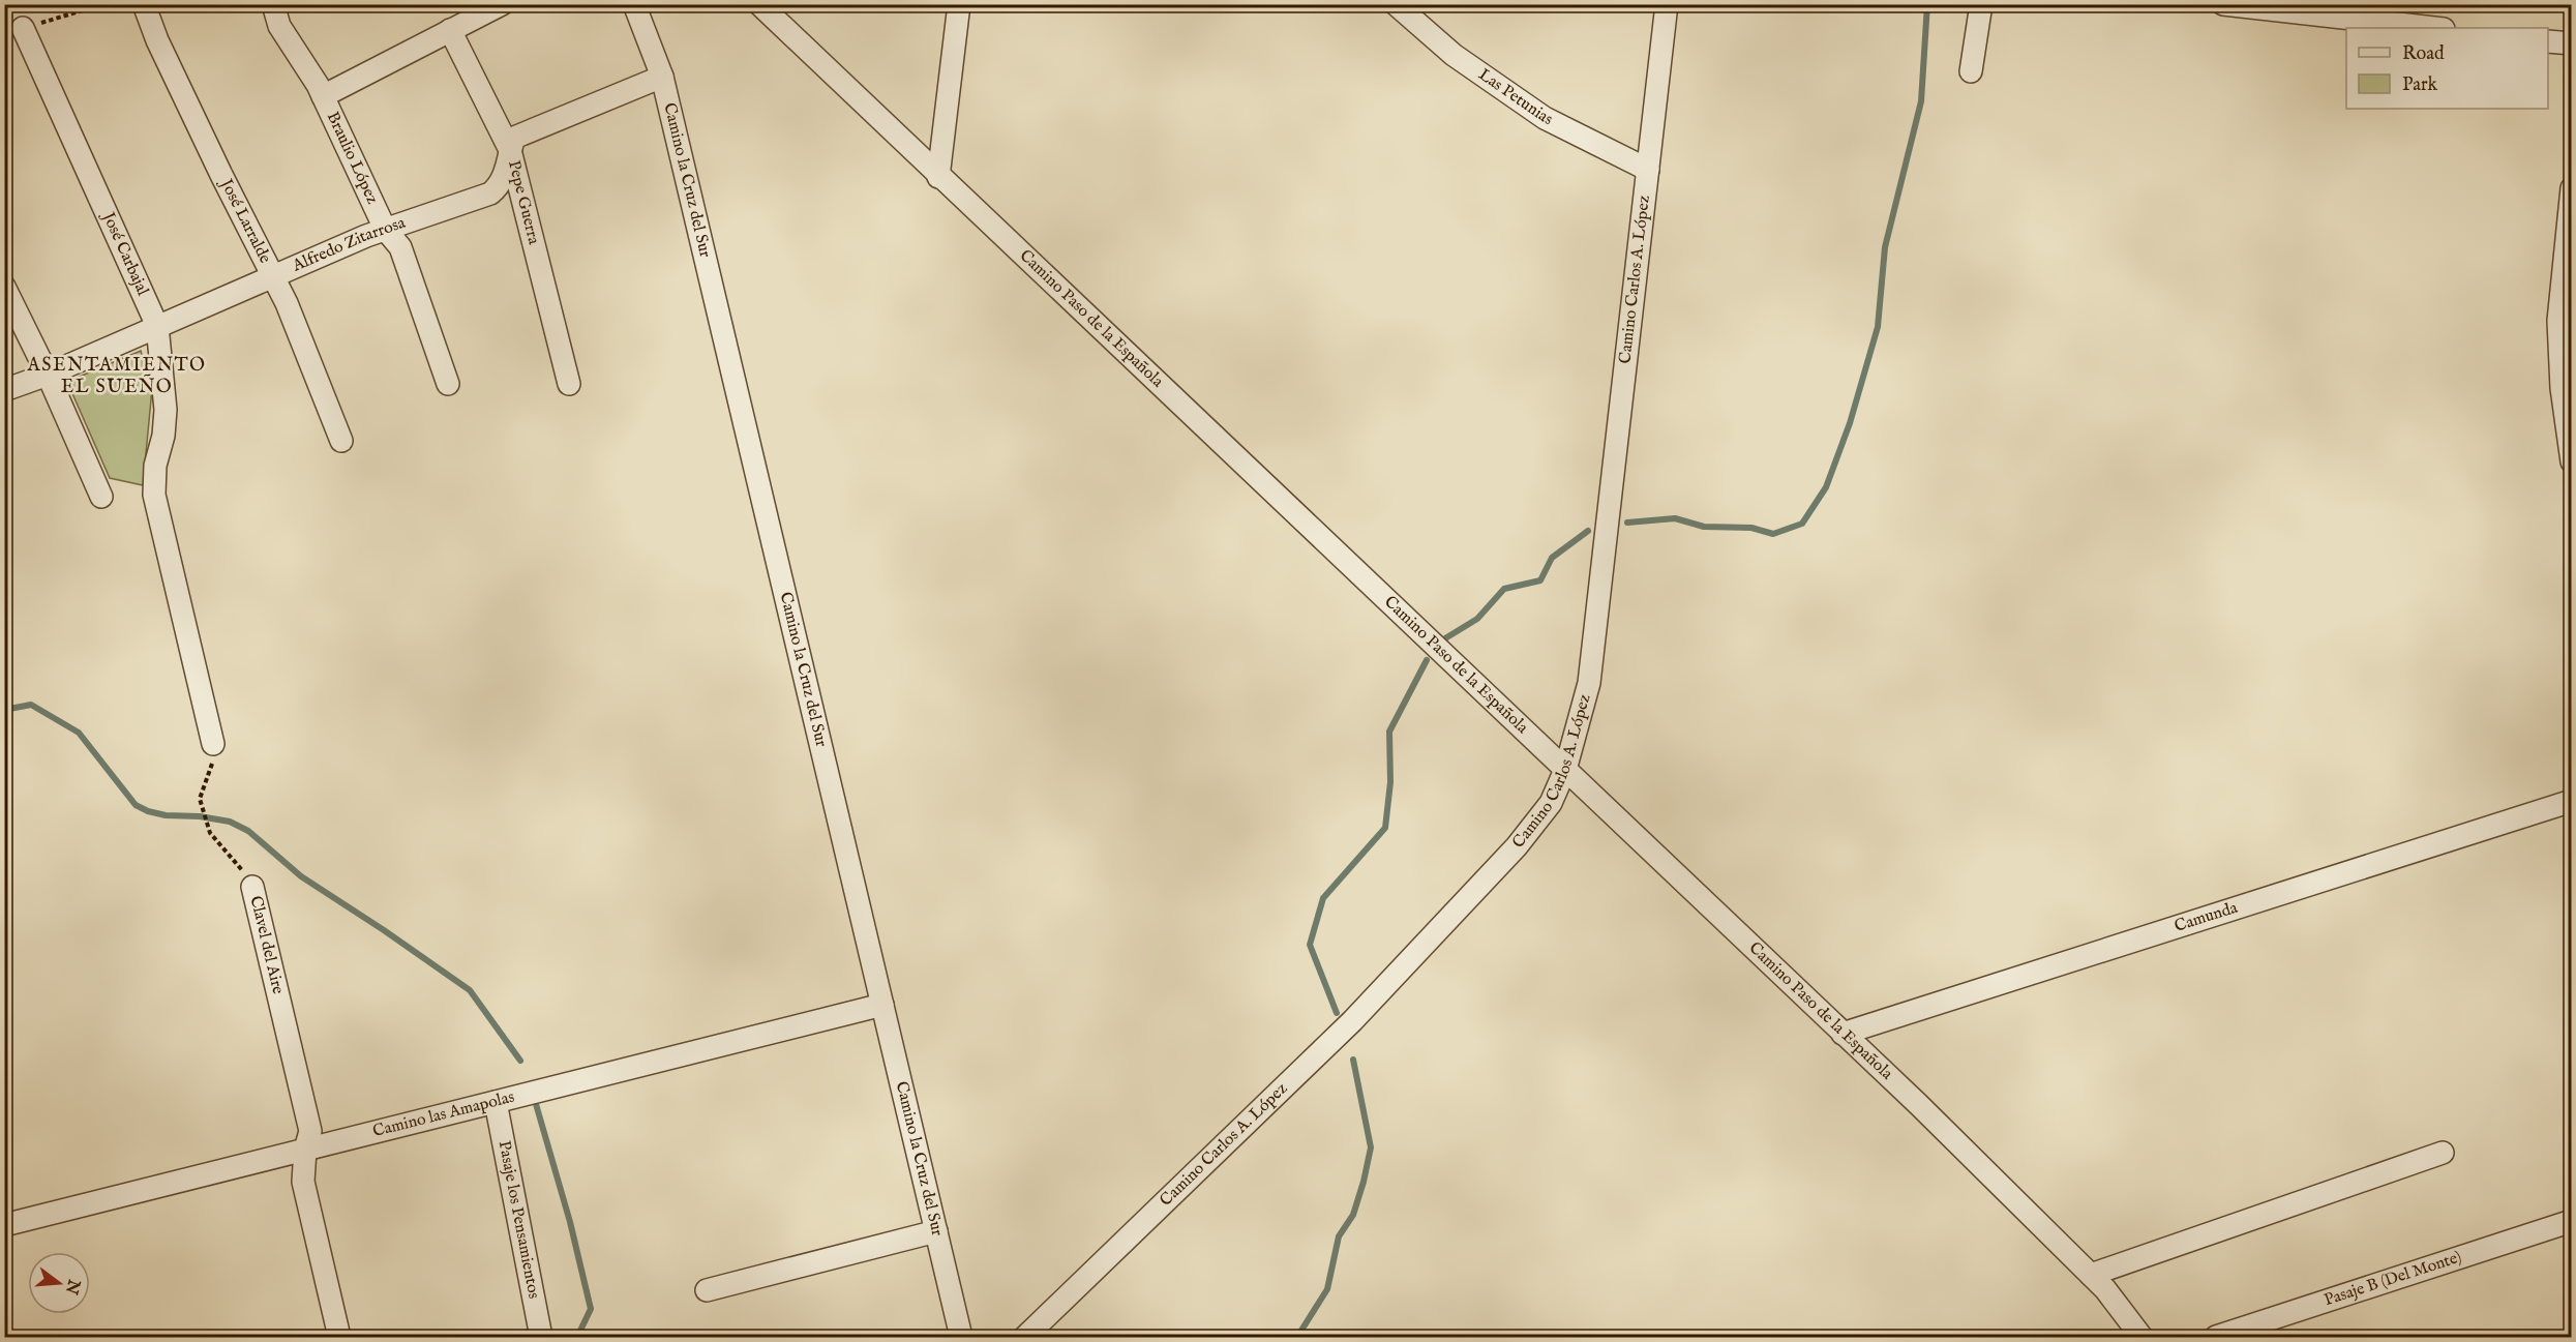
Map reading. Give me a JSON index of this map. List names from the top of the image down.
{
  "streets": {
    "street": [
      "Las Petunias",
      "Braulio López",
      "Camino la Cruz del Sur",
      "Pepe Guerra",
      "José Larralde",
      "Alfredo Zitarrosa",
      "José Carbajal",
      "Camino Carlos A. López",
      "Camino Paso de la Española",
      "Camunda",
      "Clavel del Aire",
      "Camino las Amapolas",
      "Pasaje los Pensamientos",
      "Pasaje B (Del Monte)"
    ]
  },
  "crossings": [
    ["Las Petunias", "Camino Carlos A. López"],
    ["Braulio López", "Alfredo Zitarrosa"],
    ["Camino la Cruz del Sur", "Camino las Amapolas"],
    ["Pepe Guerra", "Alfredo Zitarrosa"],
    ["José Larralde", "Alfredo Zitarrosa"],
    ["Alfredo Zitarrosa", "José Carbajal"],
    ["José Carbajal", "Clavel del Aire"],
    ["Camino Carlos A. López", "Camino Paso de la Española"],
    ["Camino Paso de la Española", "Camunda"],
    ["Clavel del Aire", "Camino las Amapolas"],
    ["Camino las Amapolas", "Pasaje los Pensamientos"]
  ],
  "districts": ["ASENTAMIENTO EL SUEÑO"],
  "legend": ["Road", "Park"],
  "north": "right"
}
